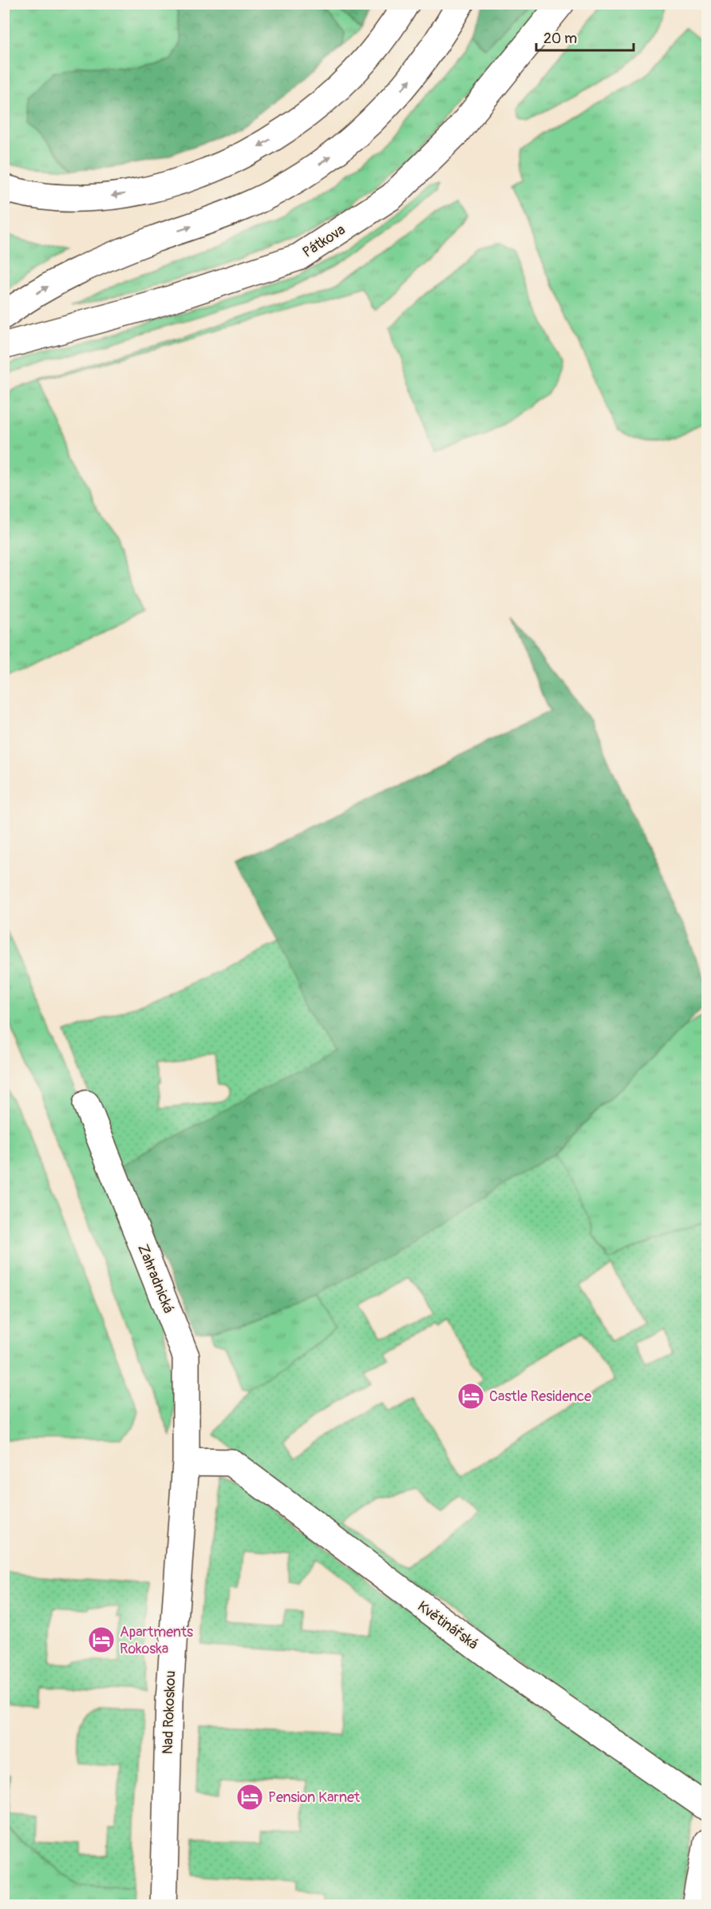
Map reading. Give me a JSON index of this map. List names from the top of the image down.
{
  "streets": {
    "street": [
      "Pátkova",
      "Zahradnická",
      "Květinářská",
      "Nad Rokoskou"
    ]
  },
  "crossings": [
    ["Zahradnická", "Květinářská"],
    ["Zahradnická", "Nad Rokoskou"],
    ["Květinářská", "Nad Rokoskou"]
  ],
  "places": {
    "hotel": ["Castle Residence", "Apartments Rokoska", "Pension Karnet"]
  },
  "scale_bar": "20 m"
}
